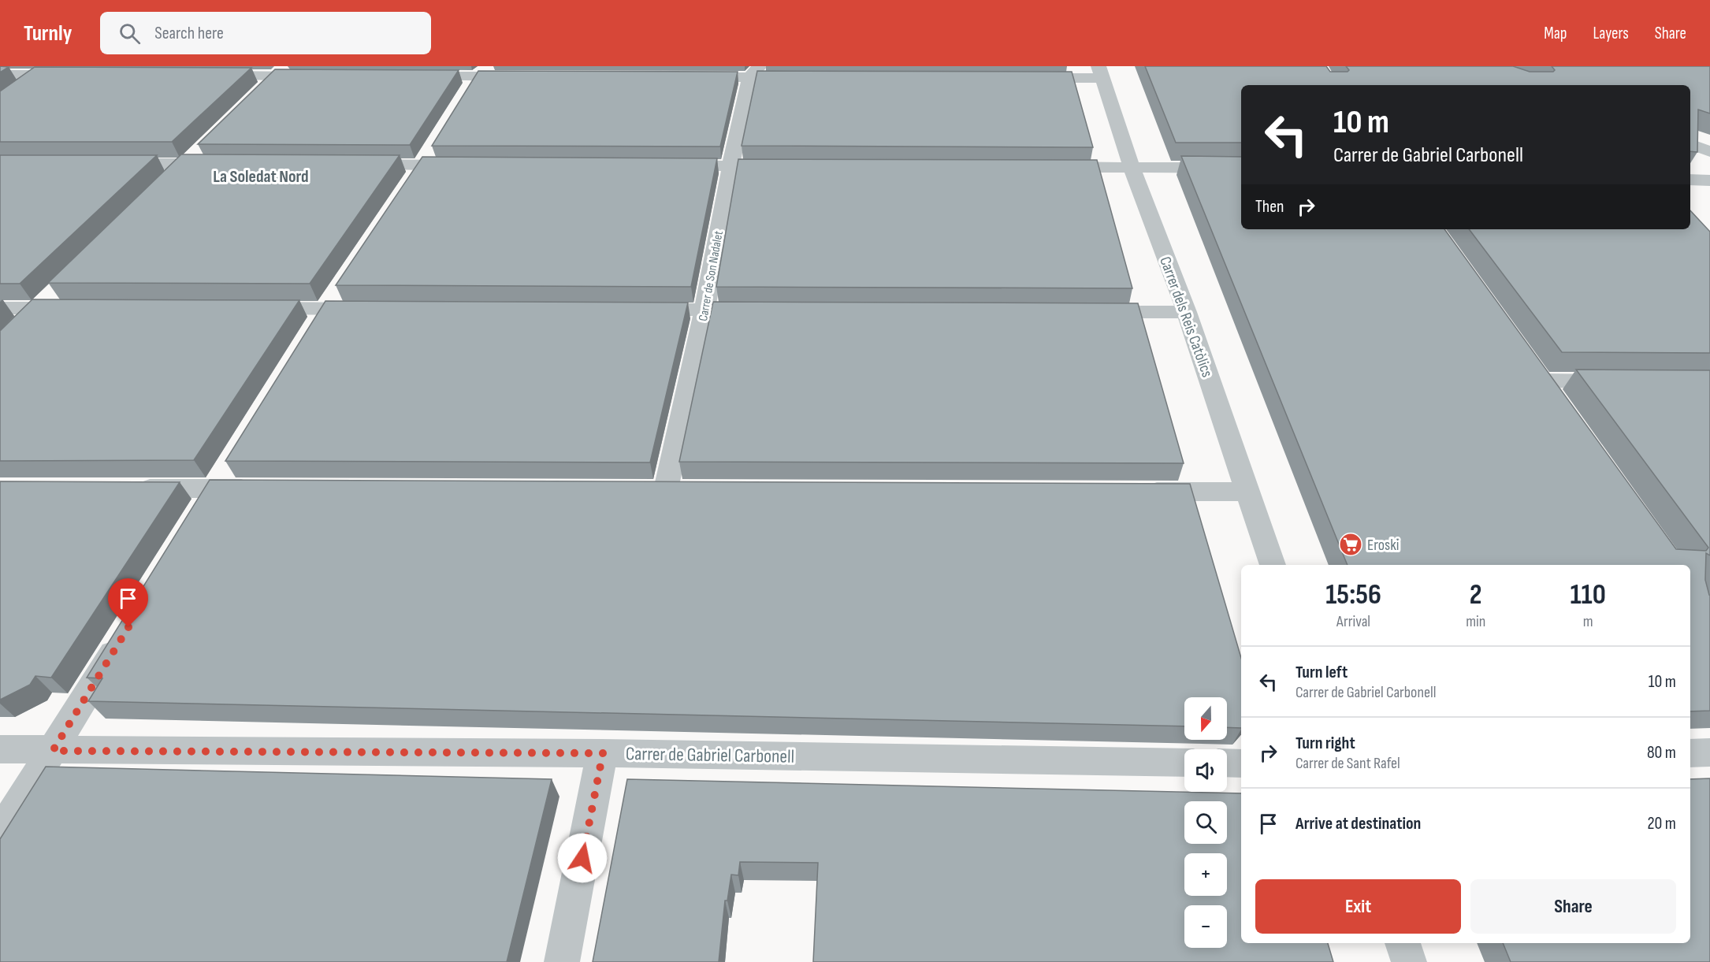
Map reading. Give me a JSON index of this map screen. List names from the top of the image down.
{
  "streets": {
    "street": ["Carrer de Son Nadalet", "Carrer dels Reis Catòlics", "Carrer de Gabriel Carbonell"]
  },
  "districts": ["La Soledat Nord"],
  "places": {
    "supermarket": ["Eroski"]
  },
  "north": "bottom",
  "page": {
    "header": "Turnly",
    "search": "Search here",
    "nav": ["Map", "Layers", "Share"],
    "turn": ["10 m", "Carrer de Gabriel Carbonell"],
    "then": "Then",
    "eta": [
      "15:56",
      "Arrival",
      "2",
      "min",
      "110",
      "m"
    ],
    "list": [
      {
        "name": "Turn left",
        "note": "Carrer de Gabriel Carbonell",
        "value": "10 m"
      },
      {
        "name": "Turn right",
        "note": "Carrer de Sant Rafel",
        "value": "80 m"
      },
      {
        "name": "Arrive at destination",
        "value": "20 m"
      }
    ],
    "map_buttons": ["+", "−"],
    "buttons": ["Exit", "Share"]
  }
}
